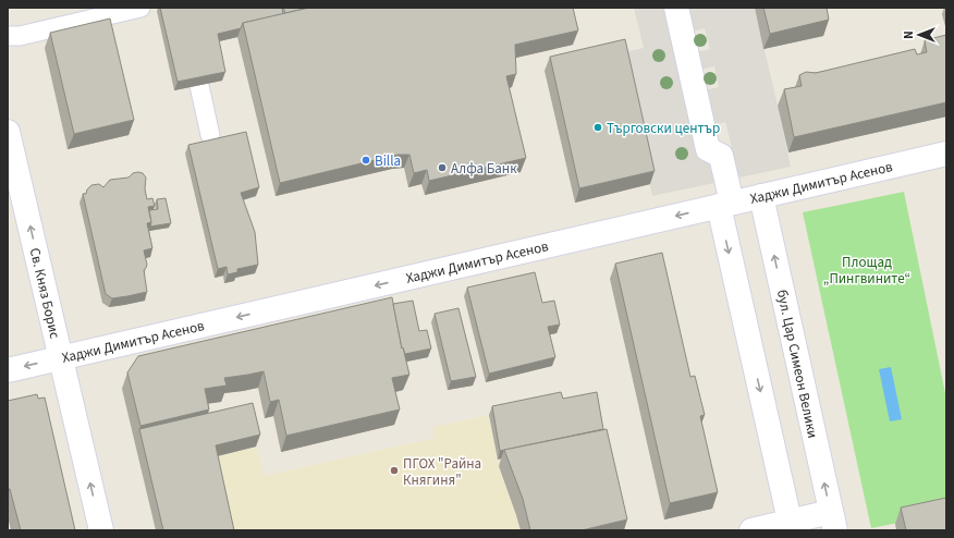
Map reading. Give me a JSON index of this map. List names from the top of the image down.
{
  "streets": {
    "street": ["Хаджи Димитър Асенов", "Св. Княз Борис", "бул. Цар Симеон Велики"]
  },
  "crossings": [
    ["Хаджи Димитър Асенов", "Св. Княз Борис"],
    ["Хаджи Димитър Асенов", "бул. Цар Симеон Велики"]
  ],
  "one_way": ["Хаджи Димитър Асенов", "Св. Княз Борис"],
  "parks": ["Площад „Пингвините“"],
  "places": [
    "Търговски център",
    "Billa",
    "Алфа Банк",
    "ПГОХ \"Райна Княгиня\""
  ],
  "north": "left"
}
